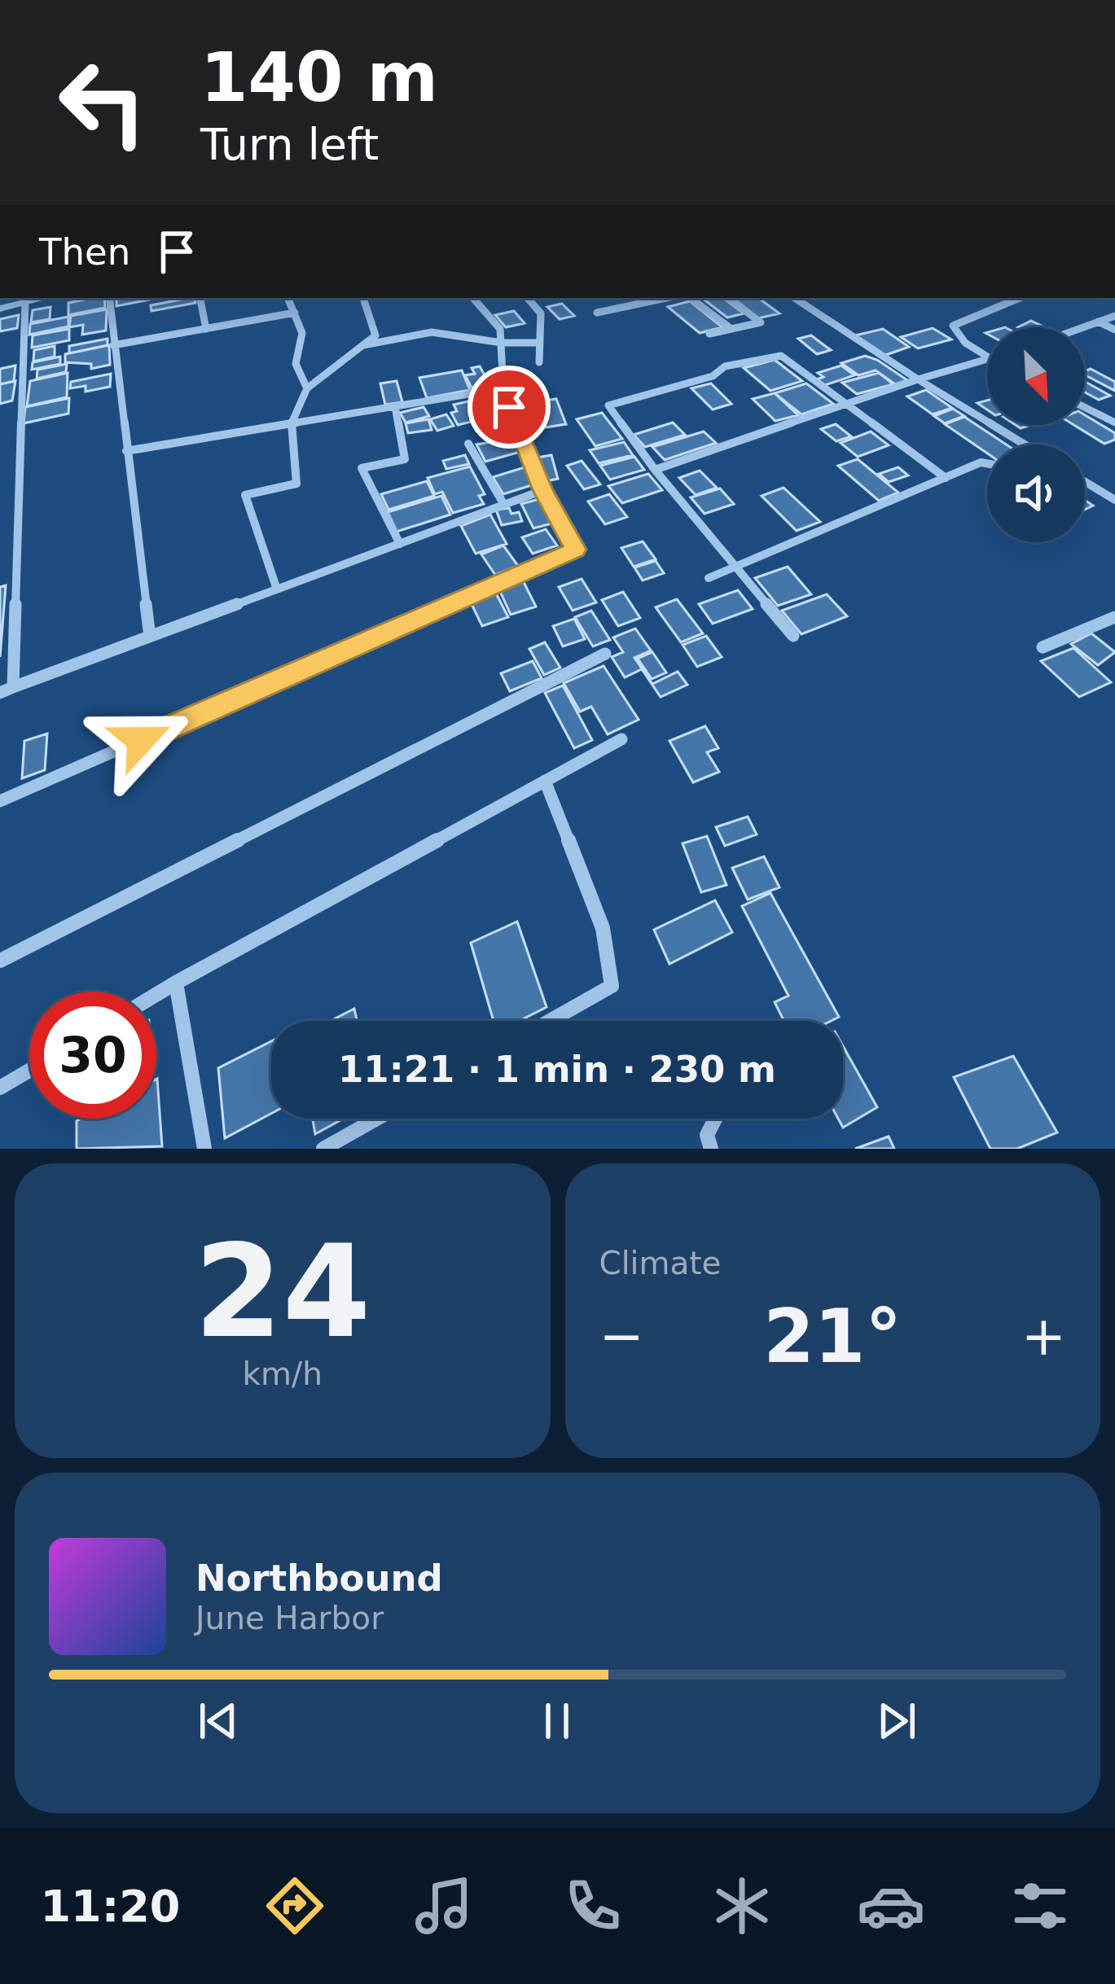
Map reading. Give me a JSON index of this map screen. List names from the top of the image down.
{
  "north": "bottom right",
  "page": {
    "turn": ["140 m", "Turn left"],
    "then": "Then",
    "limit": "30",
    "trip": "11:21 · 1 min · 230 m",
    "tile": [
      ["24", "km/h"],
      "Climate"
    ],
    "heat": ["−", "21°", "+"],
    "song": ["Northbound", "June Harbor"],
    "tabs": "11:20"
  }
}
